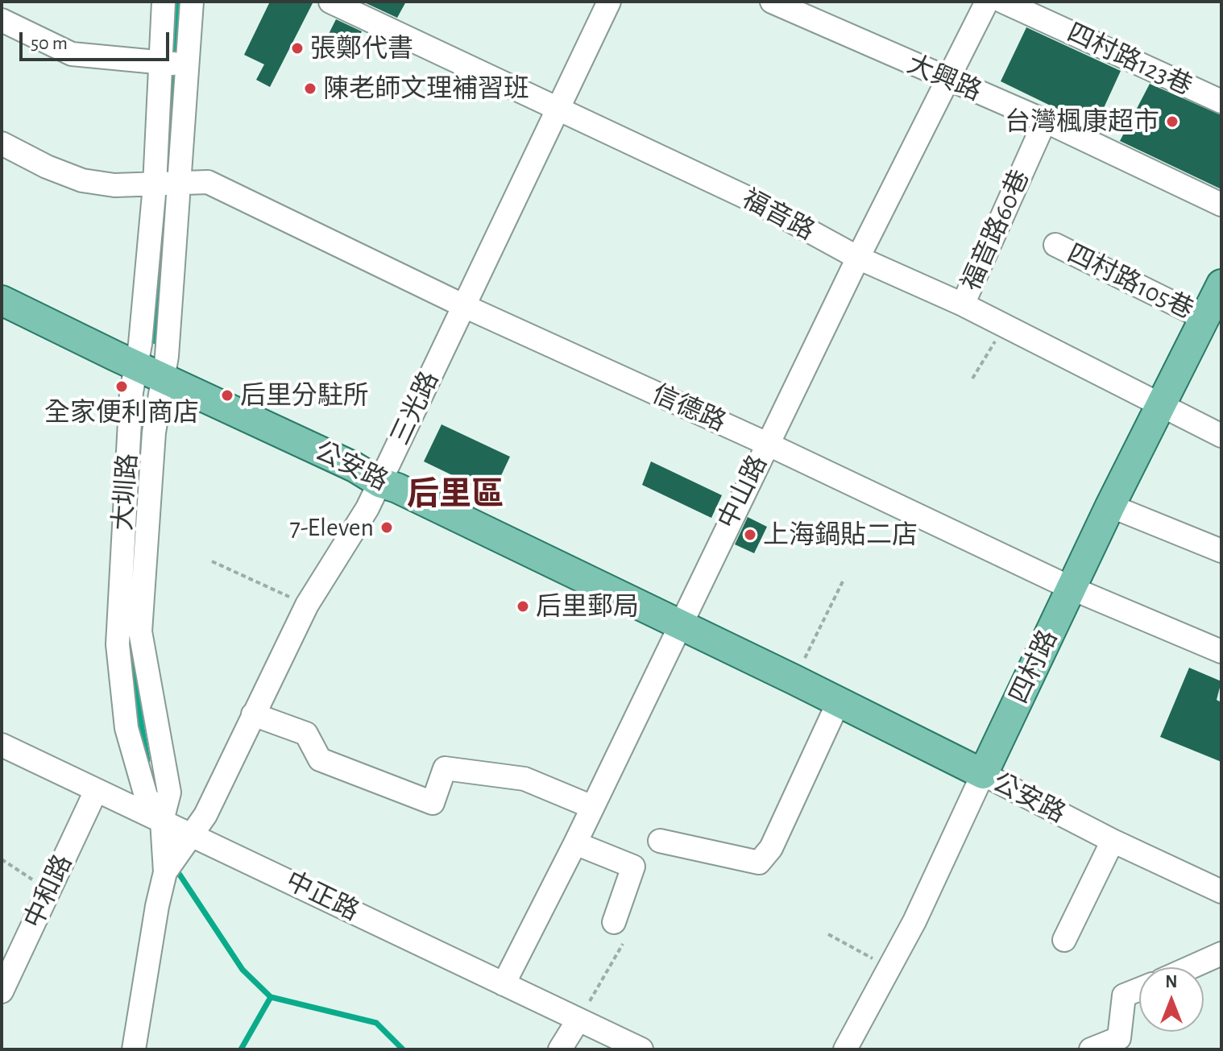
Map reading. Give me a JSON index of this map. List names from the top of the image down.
{
  "streets": {
    "main road": ["公安路", "四村路"],
    "street": [
      "四村路123巷",
      "大興路",
      "福音路",
      "福音路60巷",
      "四村路105巷",
      "三光路",
      "信德路",
      "大圳路",
      "中山路",
      "中和路",
      "中正路"
    ]
  },
  "crossings": [
    ["大興路", "福音路60巷"],
    ["大興路", "中山路"],
    ["福音路", "福音路60巷"],
    ["福音路", "三光路"],
    ["福音路", "中山路"],
    ["福音路", "四村路"],
    ["四村路105巷", "四村路"],
    ["三光路", "信德路"],
    ["三光路", "公安路"],
    ["三光路", "大圳路"],
    ["三光路", "中正路"],
    ["信德路", "大圳路"],
    ["信德路", "中山路"],
    ["信德路", "四村路"],
    ["公安路", "大圳路"],
    ["公安路", "中山路"],
    ["公安路", "四村路"],
    ["大圳路", "中正路"],
    ["中山路", "中正路"],
    ["中和路", "中正路"]
  ],
  "districts": ["后里區"],
  "places": [
    "張鄭代書",
    "陳老師文理補習班",
    "台灣楓康超市",
    "全家便利商店",
    "后里分駐所",
    "7-Eleven",
    "上海鍋貼二店",
    "后里郵局"
  ],
  "scale_bar": "50 m",
  "north": "top"
}
